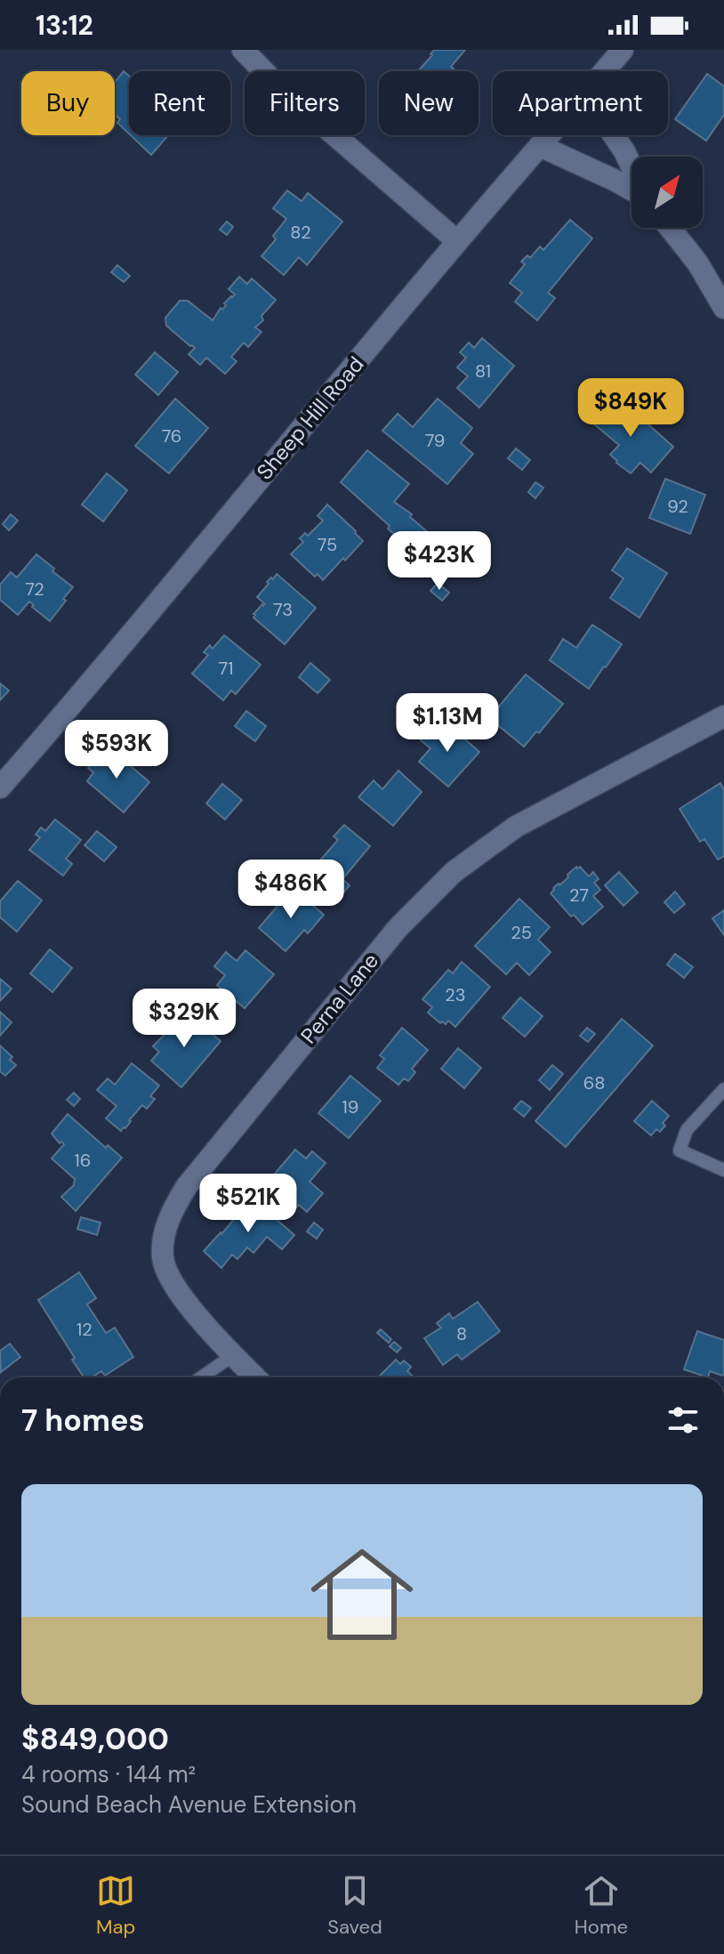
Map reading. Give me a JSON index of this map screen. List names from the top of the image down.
{
  "streets": {
    "street": ["Sheep Hill Road", "Perna Lane"]
  },
  "house_numbers": [
    "82",
    "81",
    "76",
    "79",
    "92",
    "75",
    "72",
    "73",
    "71",
    "27",
    "25",
    "23",
    "68",
    "19",
    "16",
    "12",
    "8"
  ],
  "north": "top right",
  "page": {
    "status": "13:12",
    "chip": [
      "Buy",
      "Rent",
      "Filters",
      "New",
      "Apartment"
    ],
    "price": [
      "$849K",
      "$423K",
      "$1.13M",
      "$593K",
      "$486K",
      "$329K",
      "$521K"
    ],
    "heading": "7 homes",
    "list": [
      {
        "name": "$849,000",
        "note": "4 rooms · 144 m² · Sound Beach Avenue Extension"
      }
    ],
    "tabs": ["Map", "Saved", "Home"]
  }
}
